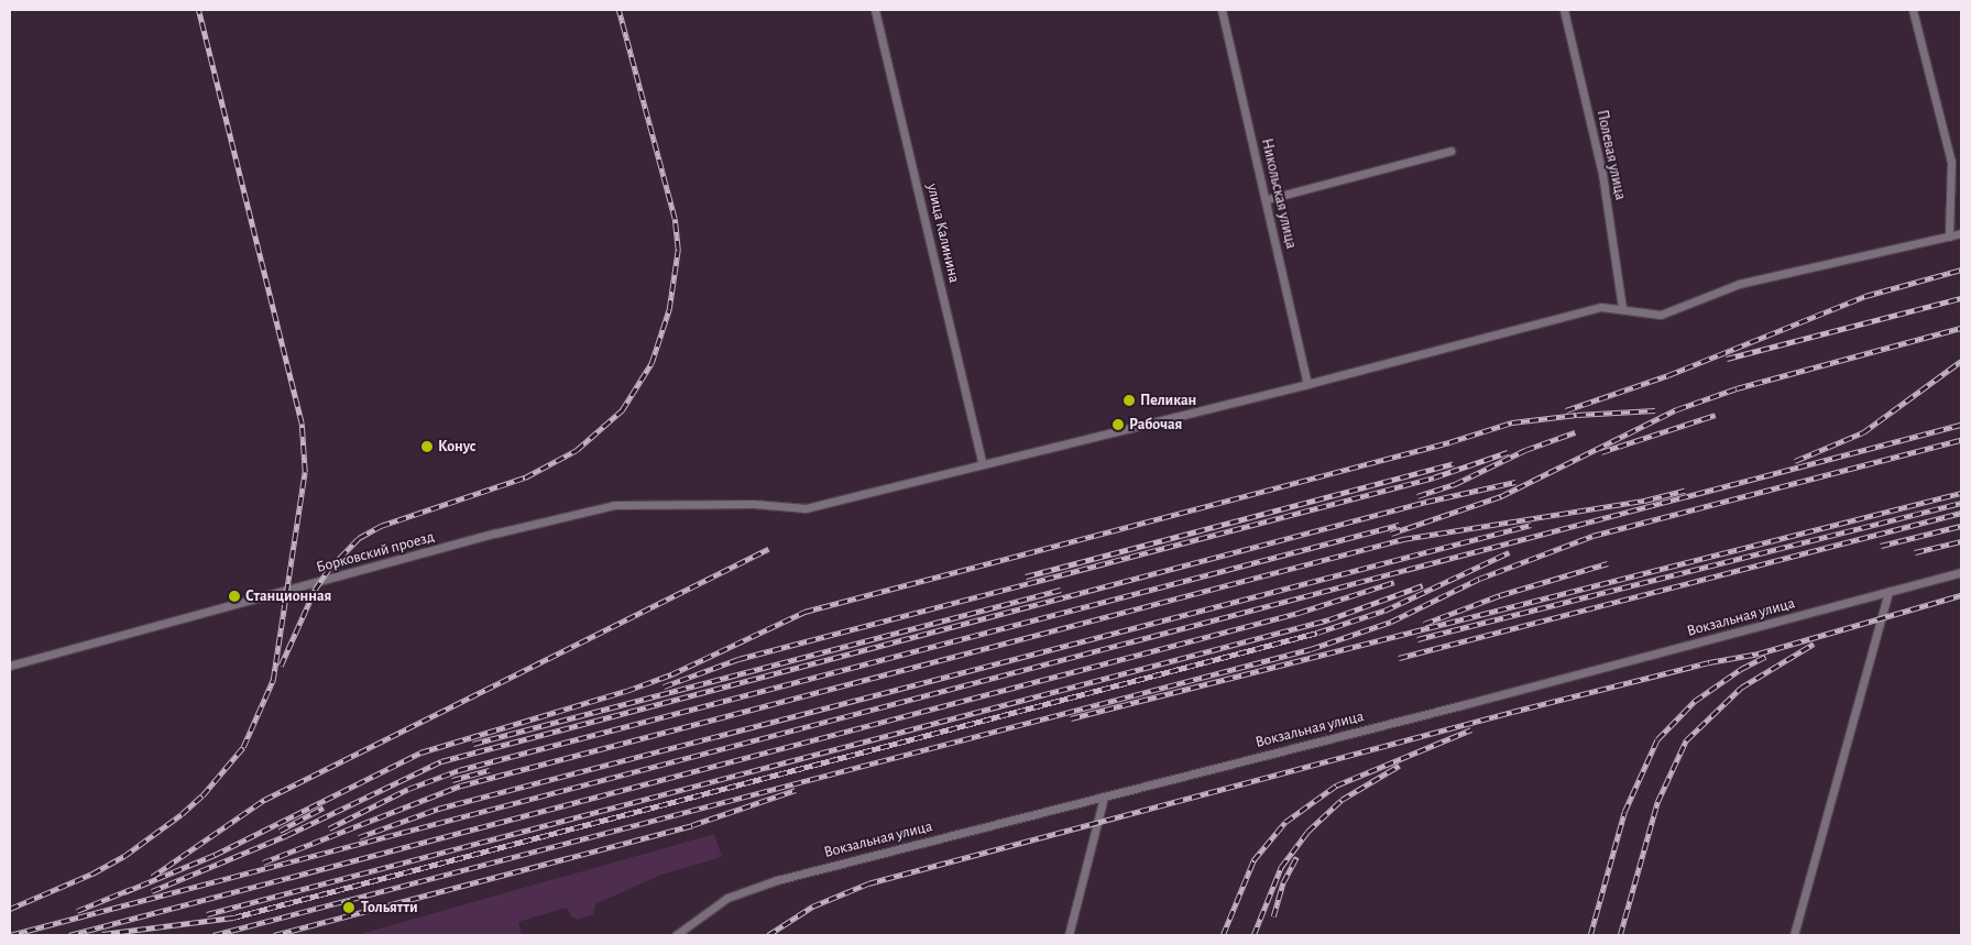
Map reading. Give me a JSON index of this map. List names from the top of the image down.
{
  "streets": {
    "street": [
      "Полевая улица",
      "Никольская улица",
      "улица Калинина",
      "Борковский проезд",
      "Вокзальная улица"
    ]
  },
  "crossings": [
    ["улица Калинина", "Борковский проезд"]
  ],
  "places": [
    "Пеликан",
    "Рабочая",
    "Конус",
    "Станционная",
    "Тольятти"
  ]
}
